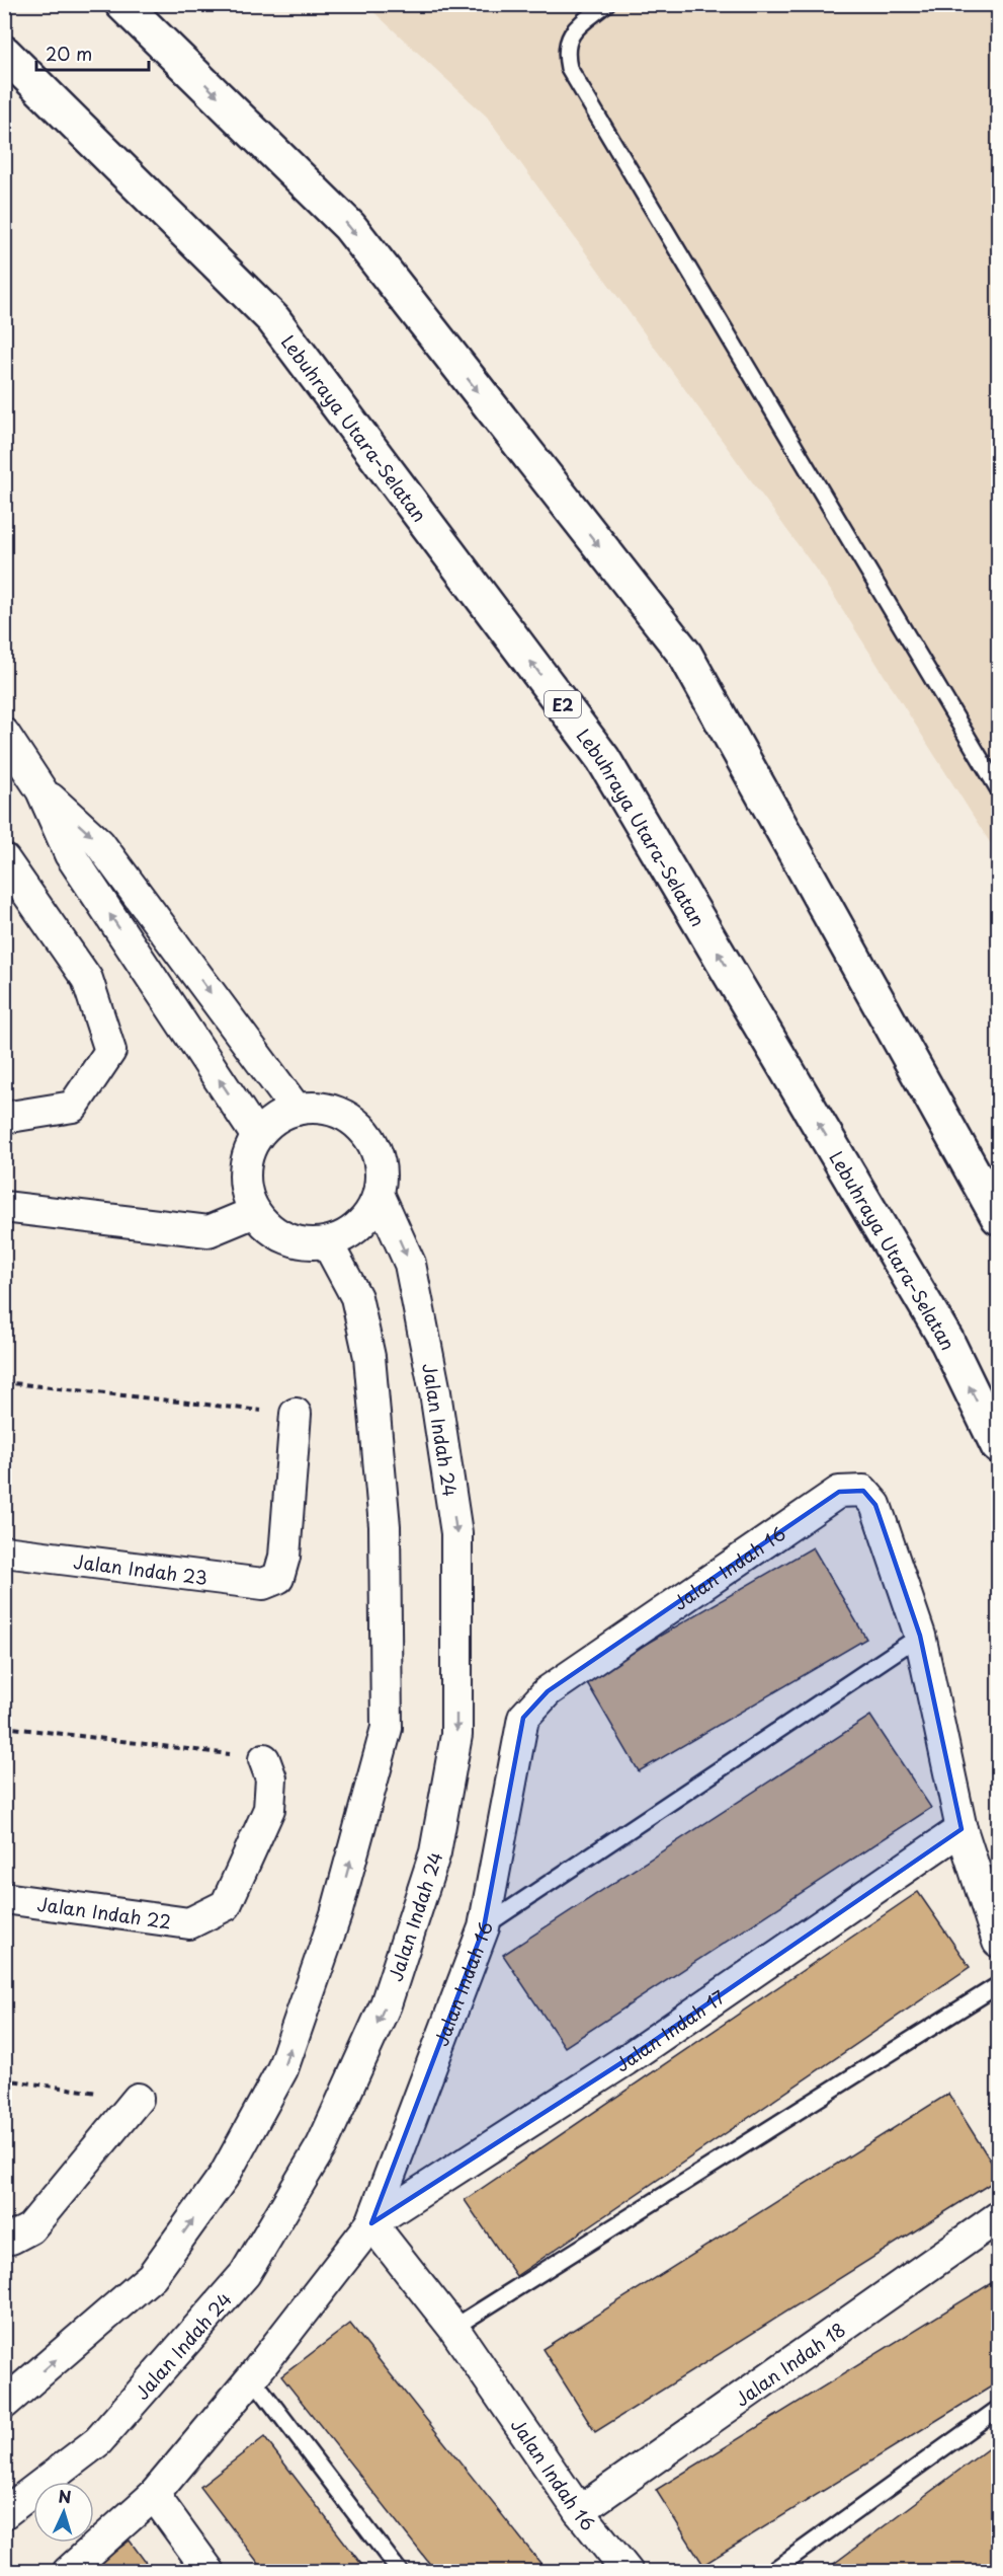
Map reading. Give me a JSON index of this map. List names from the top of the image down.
{
  "streets": {
    "highway": ["Lebuhraya Utara–Selatan", "E2"],
    "street": [
      "Jalan Indah 24",
      "Jalan Indah 16",
      "Jalan Indah 23",
      "Jalan Indah 22",
      "Jalan Indah 17",
      "Jalan Indah 18"
    ]
  },
  "crossings": [
    ["Jalan Indah 16", "Jalan Indah 17"],
    ["Jalan Indah 16", "Jalan Indah 18"]
  ],
  "scale_bar": "20 m",
  "north": "top"
}
